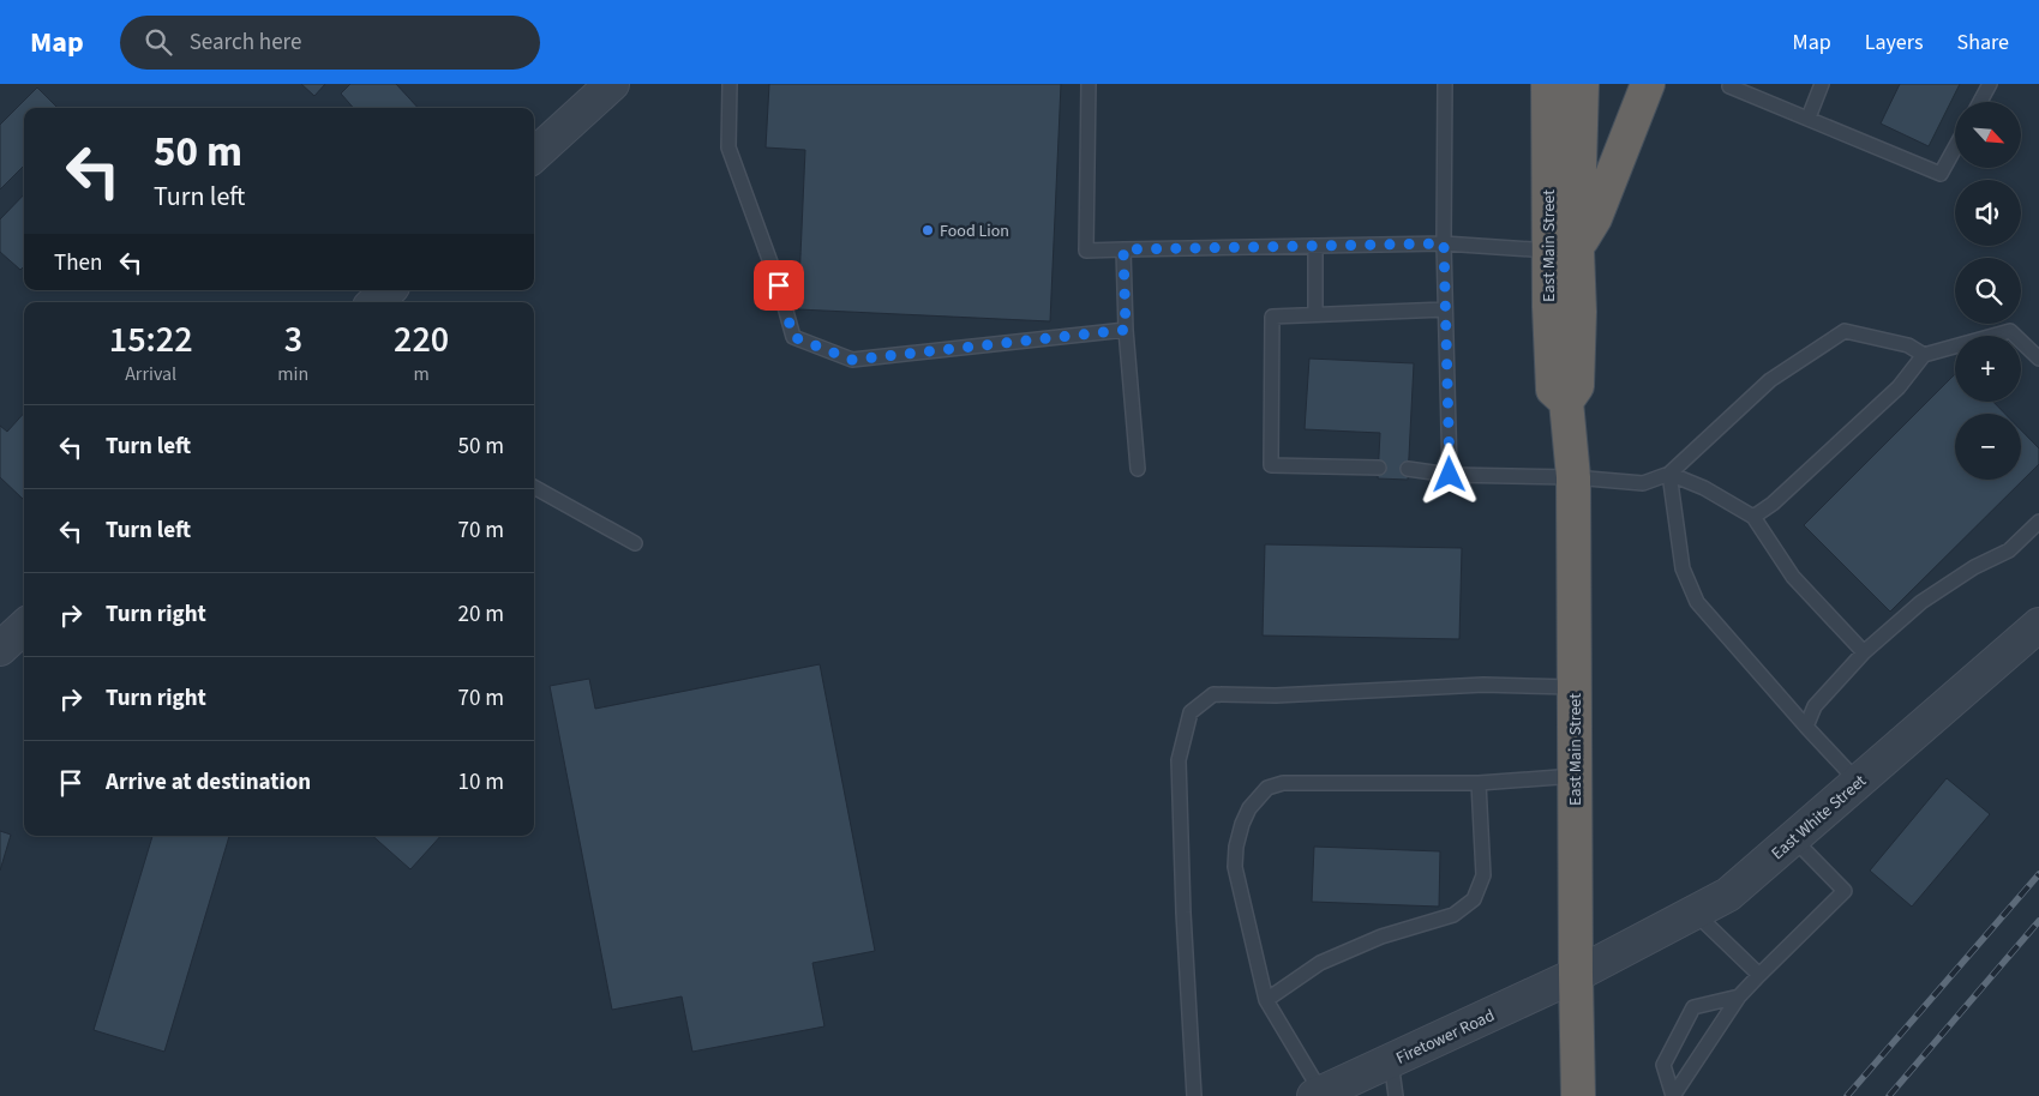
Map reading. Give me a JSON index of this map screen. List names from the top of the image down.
{
  "streets": {
    "highway": ["East Main Street"],
    "street": ["East White Street", "Firetower Road"]
  },
  "crossings": [
    ["East Main Street", "East White Street"],
    ["East Main Street", "Firetower Road"],
    ["East White Street", "Firetower Road"]
  ],
  "places": ["Food Lion"],
  "north": "bottom right",
  "page": {
    "header": "Map",
    "search": "Search here",
    "nav": ["Map", "Layers", "Share"],
    "map_buttons": ["+", "−"],
    "turn": ["50 m", "Turn left"],
    "then": "Then",
    "eta": [
      "15:22",
      "Arrival",
      "3",
      "min",
      "220",
      "m"
    ],
    "list": [
      {
        "name": "Turn left",
        "value": "50 m"
      },
      {
        "name": "Turn left",
        "value": "70 m"
      },
      {
        "name": "Turn right",
        "value": "20 m"
      },
      {
        "name": "Turn right",
        "value": "70 m"
      },
      {
        "name": "Arrive at destination",
        "value": "10 m"
      }
    ]
  }
}
